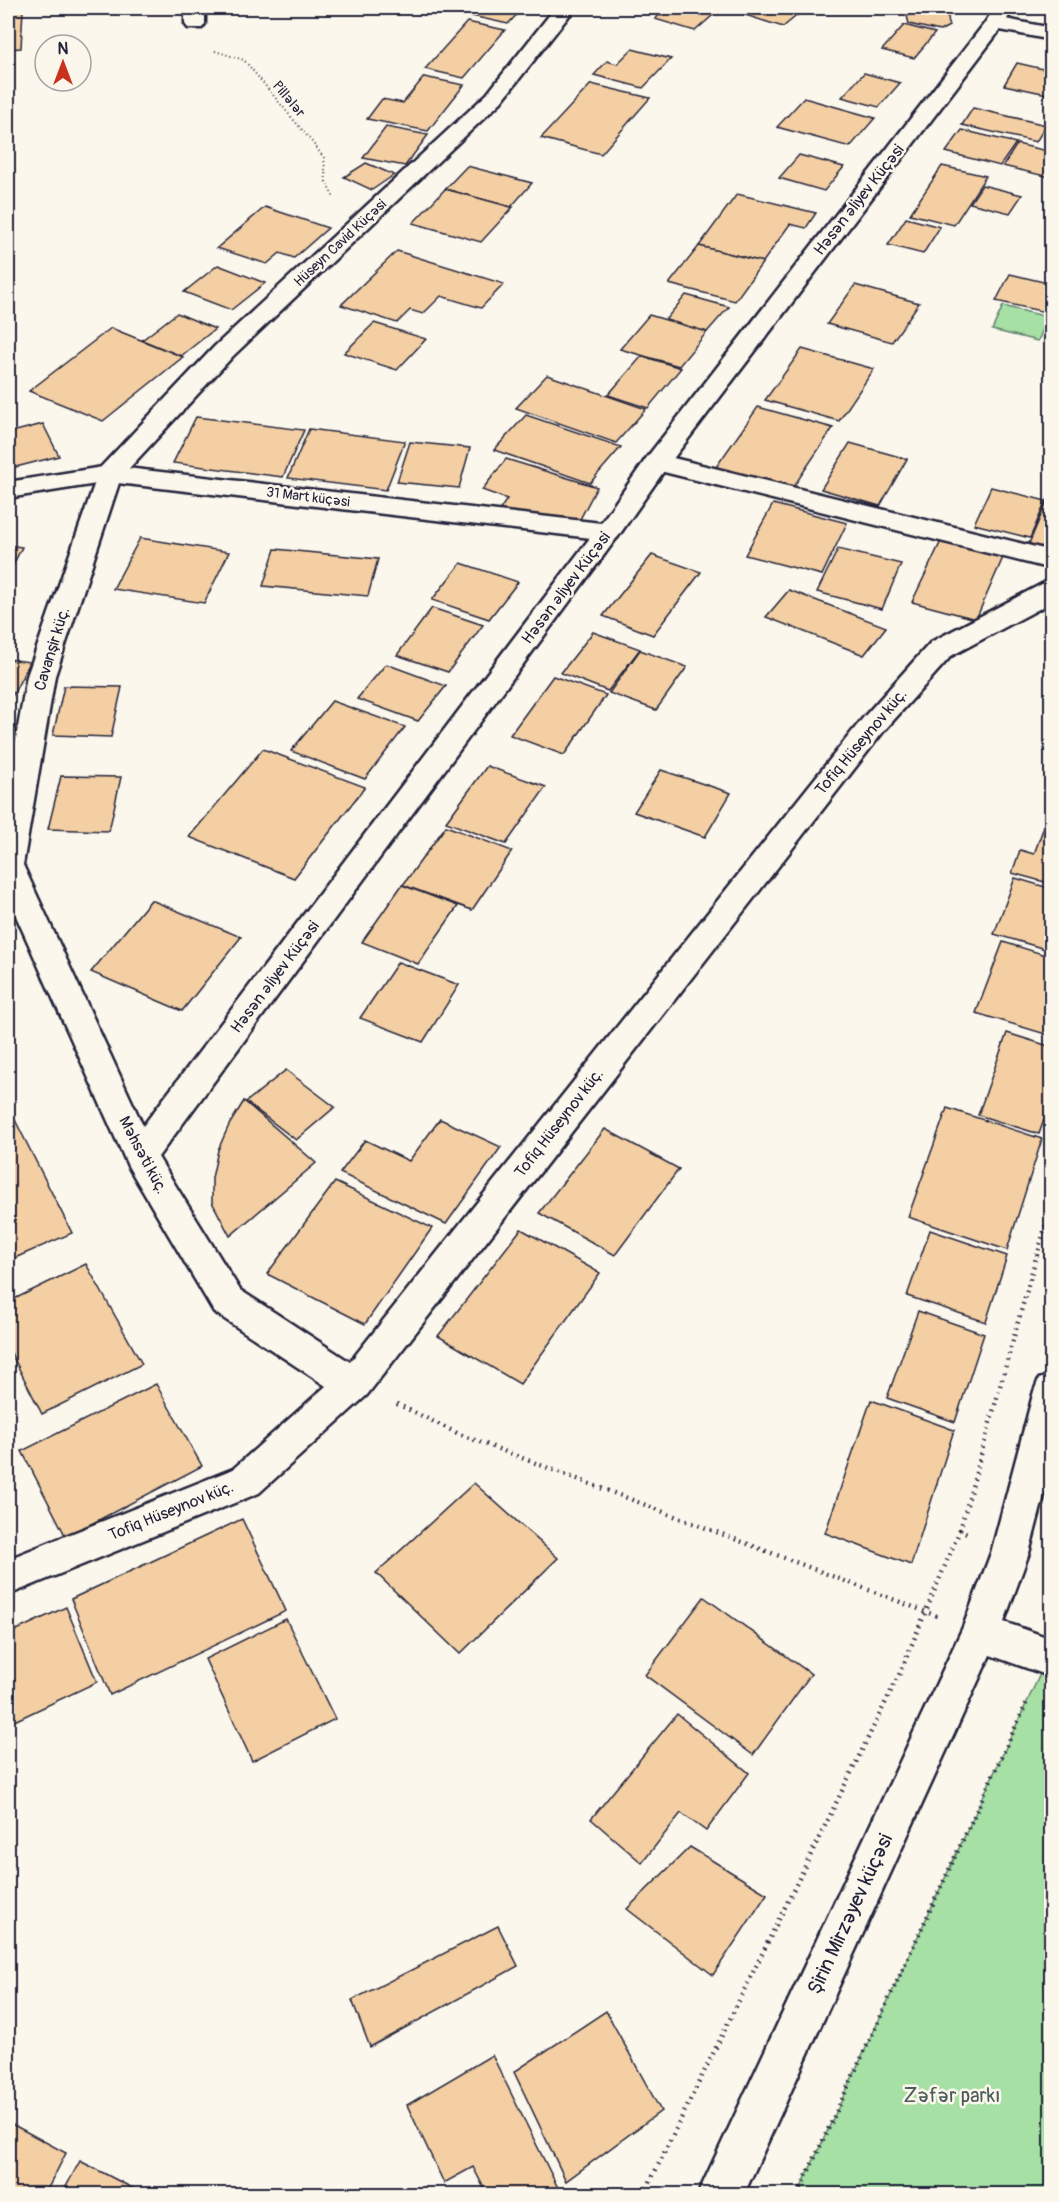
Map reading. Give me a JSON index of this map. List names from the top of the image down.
{
  "streets": {
    "street": [
      "Həsən Əliyev Küçəsi",
      "Hüseyn Cavid Küçəsi",
      "31 Mart küçəsi",
      "Cavanşir küç.",
      "Tofiq Hüseynov küç.",
      "Məhsəti küç.",
      "Şirin Mirzəyev küçəsi"
    ],
    "path": ["Pillələr"]
  },
  "crossings": [
    ["Həsən Əliyev Küçəsi", "31 Mart küçəsi"],
    ["Həsən Əliyev Küçəsi", "Məhsəti küç."],
    ["Hüseyn Cavid Küçəsi", "31 Mart küçəsi"],
    ["Hüseyn Cavid Küçəsi", "Cavanşir küç."],
    ["31 Mart küçəsi", "Cavanşir küç."],
    ["Cavanşir küç.", "Məhsəti küç."],
    ["Tofiq Hüseynov küç.", "Məhsəti küç."]
  ],
  "parks": ["Zəfər parkı"],
  "north": "top"
}
